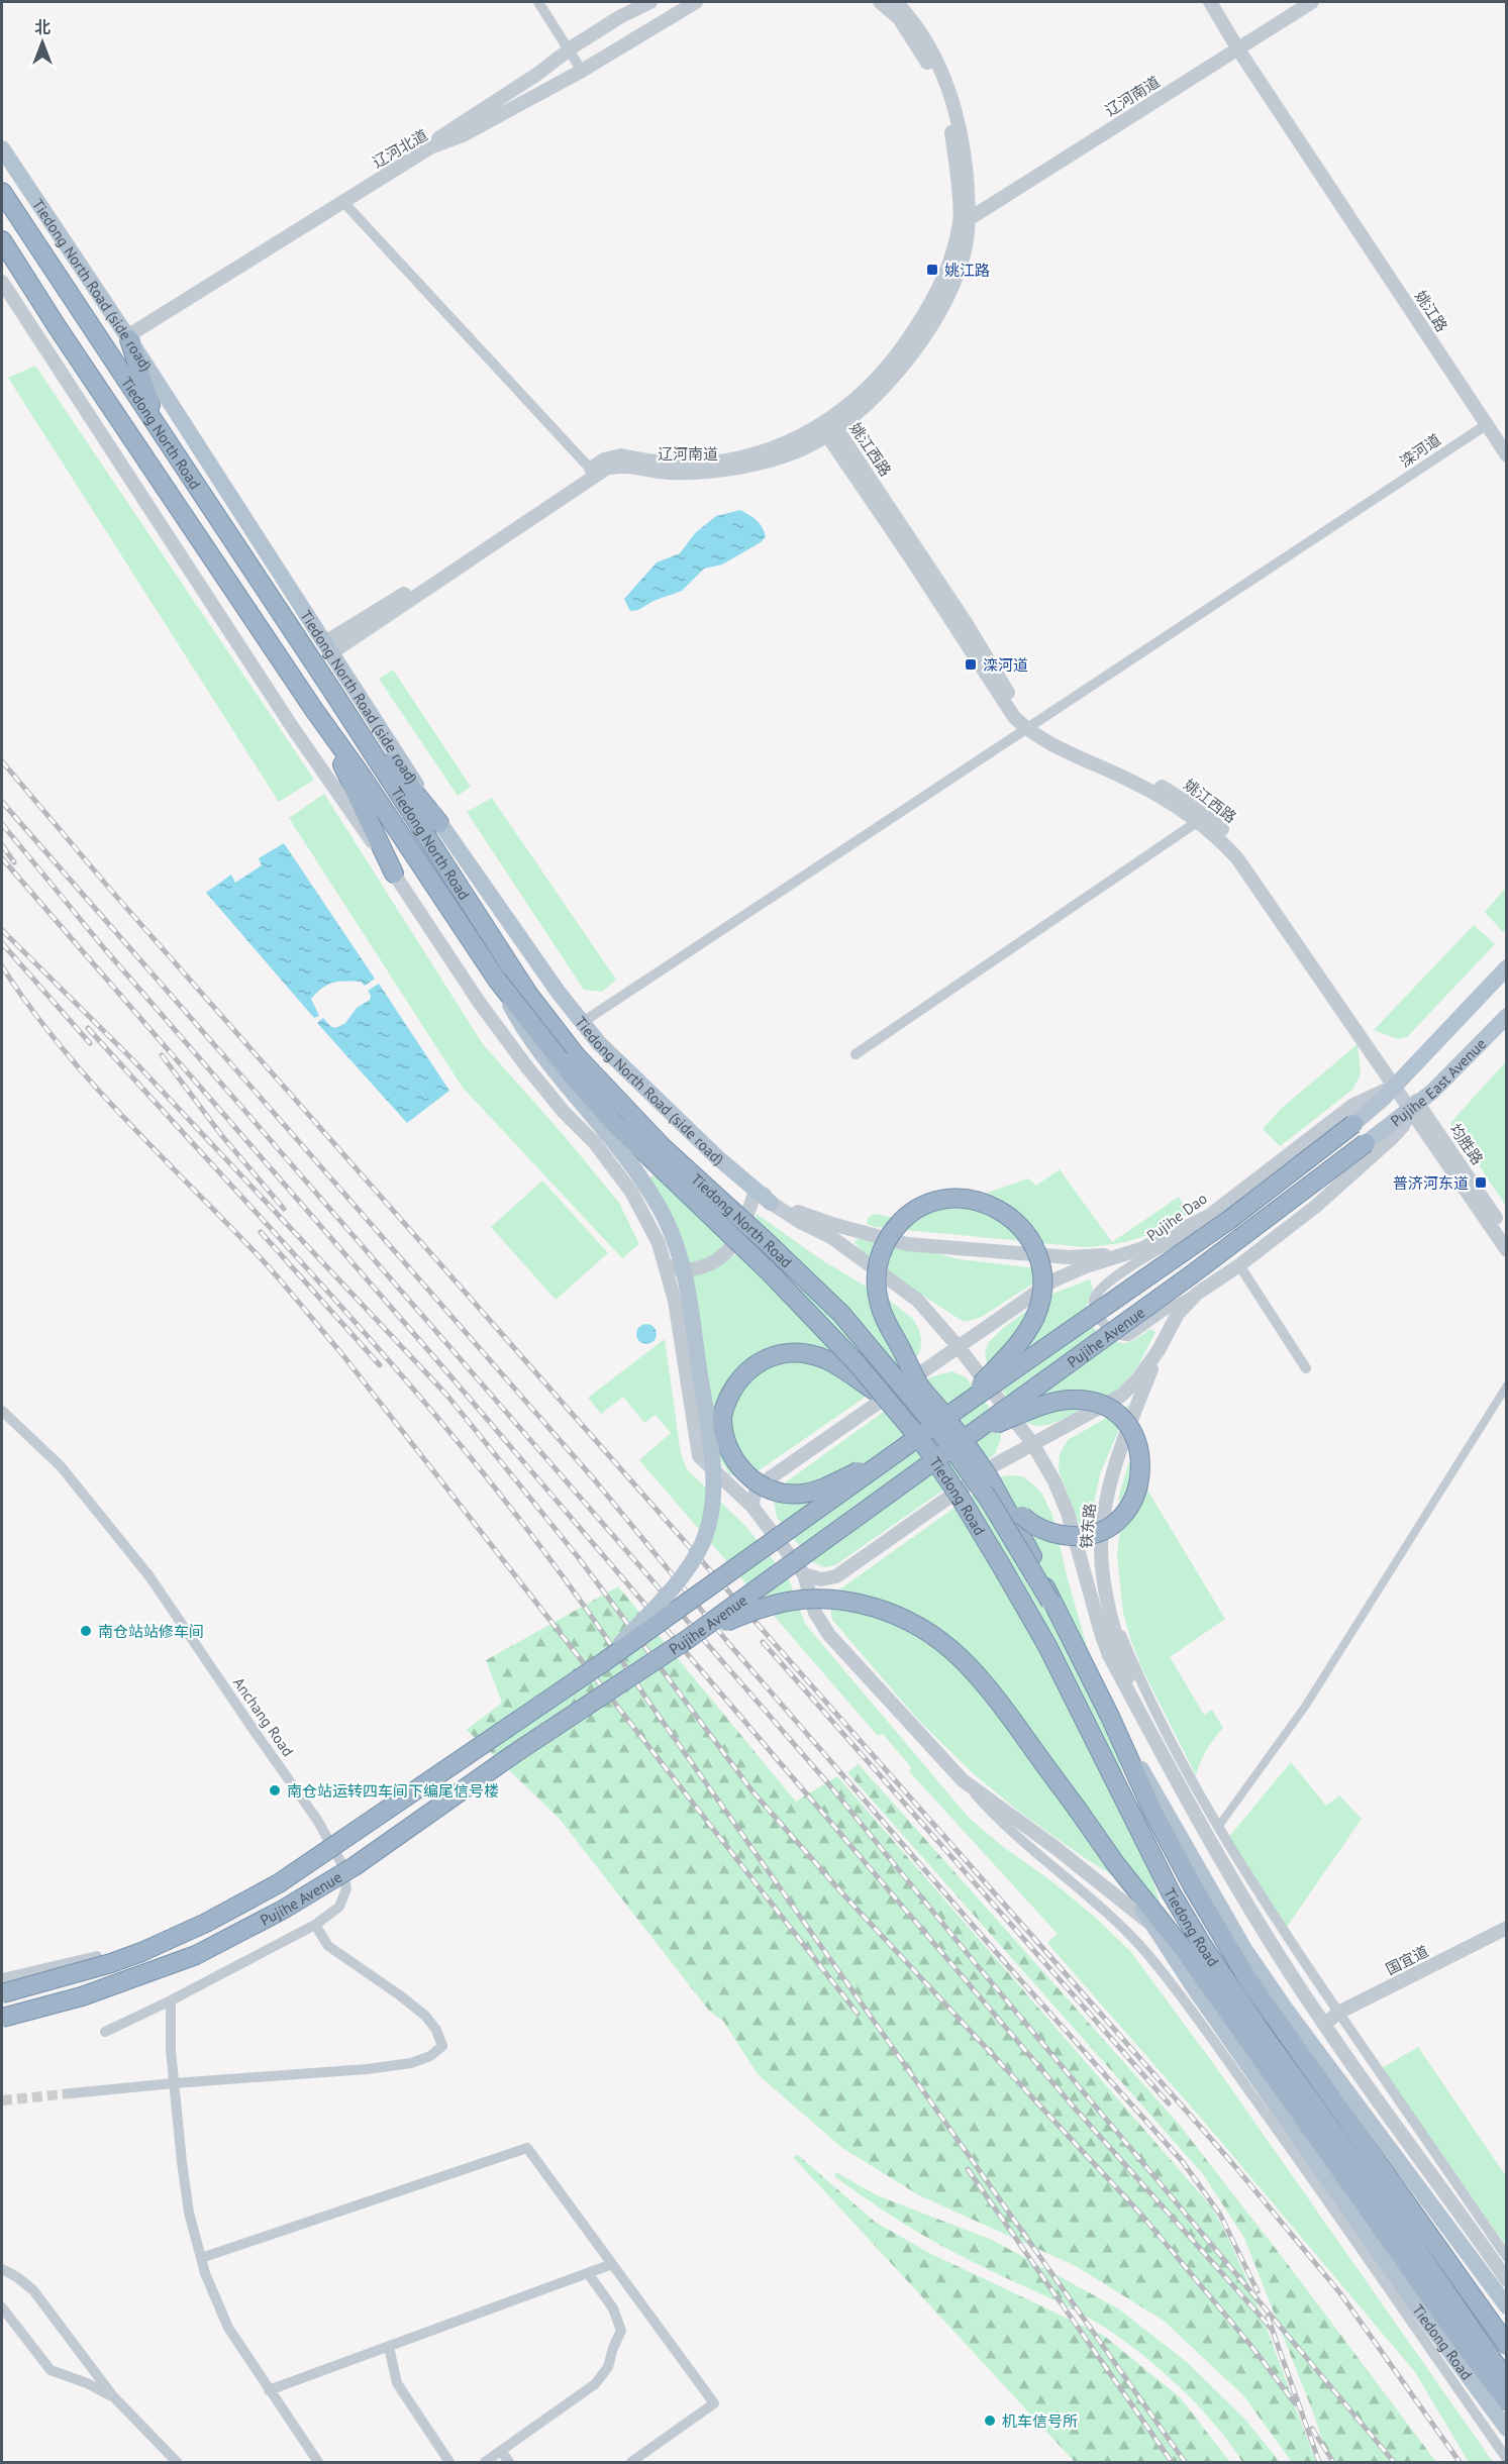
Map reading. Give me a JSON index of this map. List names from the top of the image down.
{
  "streets": {
    "highway": ["Tiedong North Road", "Pujihe Avenue", "Tiedong Road"],
    "main road": ["Tiedong North Road (side road)", "Pujihe East Avenue"],
    "street": [
      "辽河南道",
      "辽河北道",
      "姚江路",
      "姚江西路",
      "滦河道",
      "均胜路",
      "Pujihe Dao",
      "铁东路",
      "Anchang Road",
      "国宜道"
    ]
  },
  "crossings": [
    ["辽河南道", "Tiedong North Road (side road)"],
    ["辽河南道", "姚江路"],
    ["辽河南道", "姚江西路"],
    ["辽河北道", "Tiedong North Road (side road)"],
    ["Tiedong North Road (side road)", "Tiedong North Road"],
    ["Tiedong North Road (side road)", "滦河道"],
    ["姚江路", "滦河道"],
    ["Tiedong North Road", "Tiedong Road"],
    ["姚江西路", "滦河道"],
    ["姚江西路", "均胜路"],
    ["姚江西路", "Pujihe Dao"],
    ["Pujihe East Avenue", "均胜路"],
    ["Pujihe East Avenue", "Pujihe Avenue"],
    ["均胜路", "Pujihe Dao"]
  ],
  "places": {
    "transit": ["姚江路", "滦河道", "普济河东道"],
    "other": ["南仓站站修车间", "南仓站运转四车间下编尾信号楼", "机车信号所"]
  },
  "north": "top"
}
